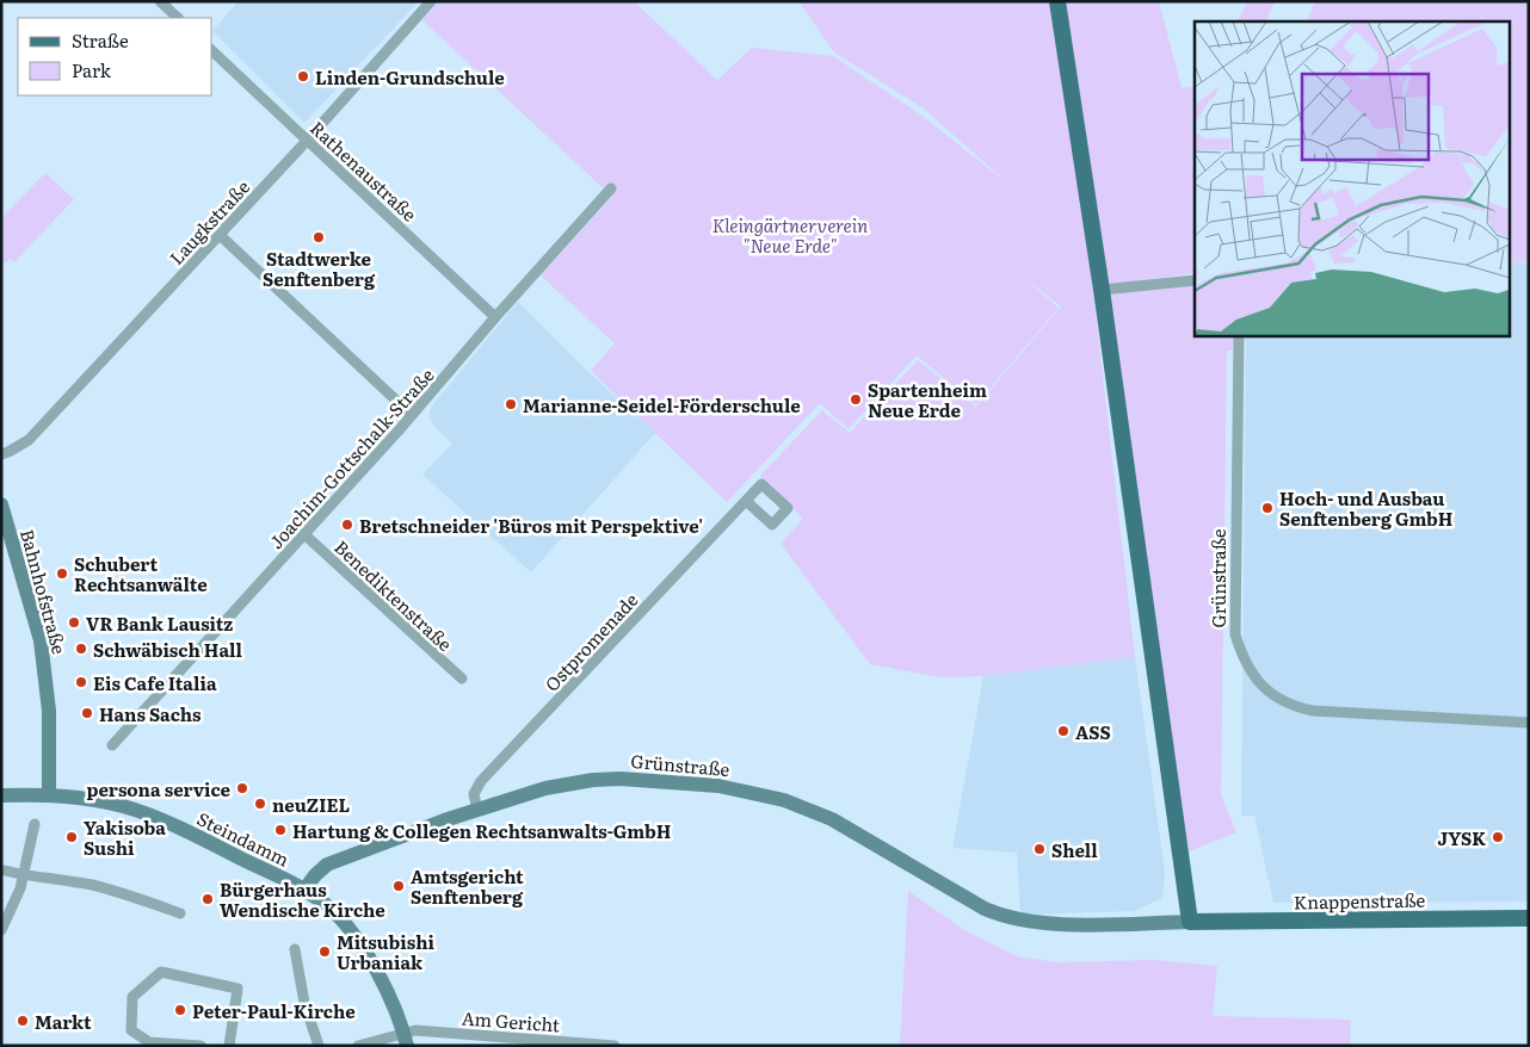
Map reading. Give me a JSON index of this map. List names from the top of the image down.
{
  "streets": {
    "main road": [
      "Grünstraße",
      "Bahnhofstraße",
      "Steindamm",
      "Knappenstraße"
    ],
    "street": [
      "Rathenaustraße",
      "Laugkstraße",
      "Joachim-Gottschalk-Straße",
      "Benediktenstraße",
      "Ostpromenade",
      "Am Gericht"
    ]
  },
  "crossings": [
    ["Rathenaustraße", "Laugkstraße"],
    ["Rathenaustraße", "Joachim-Gottschalk-Straße"],
    ["Joachim-Gottschalk-Straße", "Benediktenstraße"],
    ["Grünstraße", "Ostpromenade"],
    ["Grünstraße", "Steindamm"],
    ["Grünstraße", "Knappenstraße"],
    ["Bahnhofstraße", "Steindamm"],
    ["Steindamm", "Am Gericht"]
  ],
  "parks": ["Kleingärtnerverein \"Neue Erde\""],
  "places": [
    "Linden-Grundschule",
    "Stadtwerke Senftenberg",
    "Spartenheim Neue Erde",
    "Marianne-Seidel-Förderschule",
    "Hoch- und Ausbau Senftenberg GmbH",
    "Bretschneider 'Büros mit Perspektive'",
    "Schubert Rechtsanwälte",
    "VR Bank Lausitz",
    "Schwäbisch Hall",
    "Eis Cafe Italia",
    "Hans Sachs",
    "ASS",
    "persona service",
    "neuZIEL",
    "Hartung & Collegen Rechtsanwalts-GmbH",
    "Yakisoba Sushi",
    "JYSK",
    "Shell",
    "Amtsgericht Senftenberg",
    "Bürgerhaus Wendische Kirche",
    "Mitsubishi Urbaniak",
    "Peter-Paul-Kirche",
    "Markt"
  ],
  "legend": ["Straße", "Park"]
}
